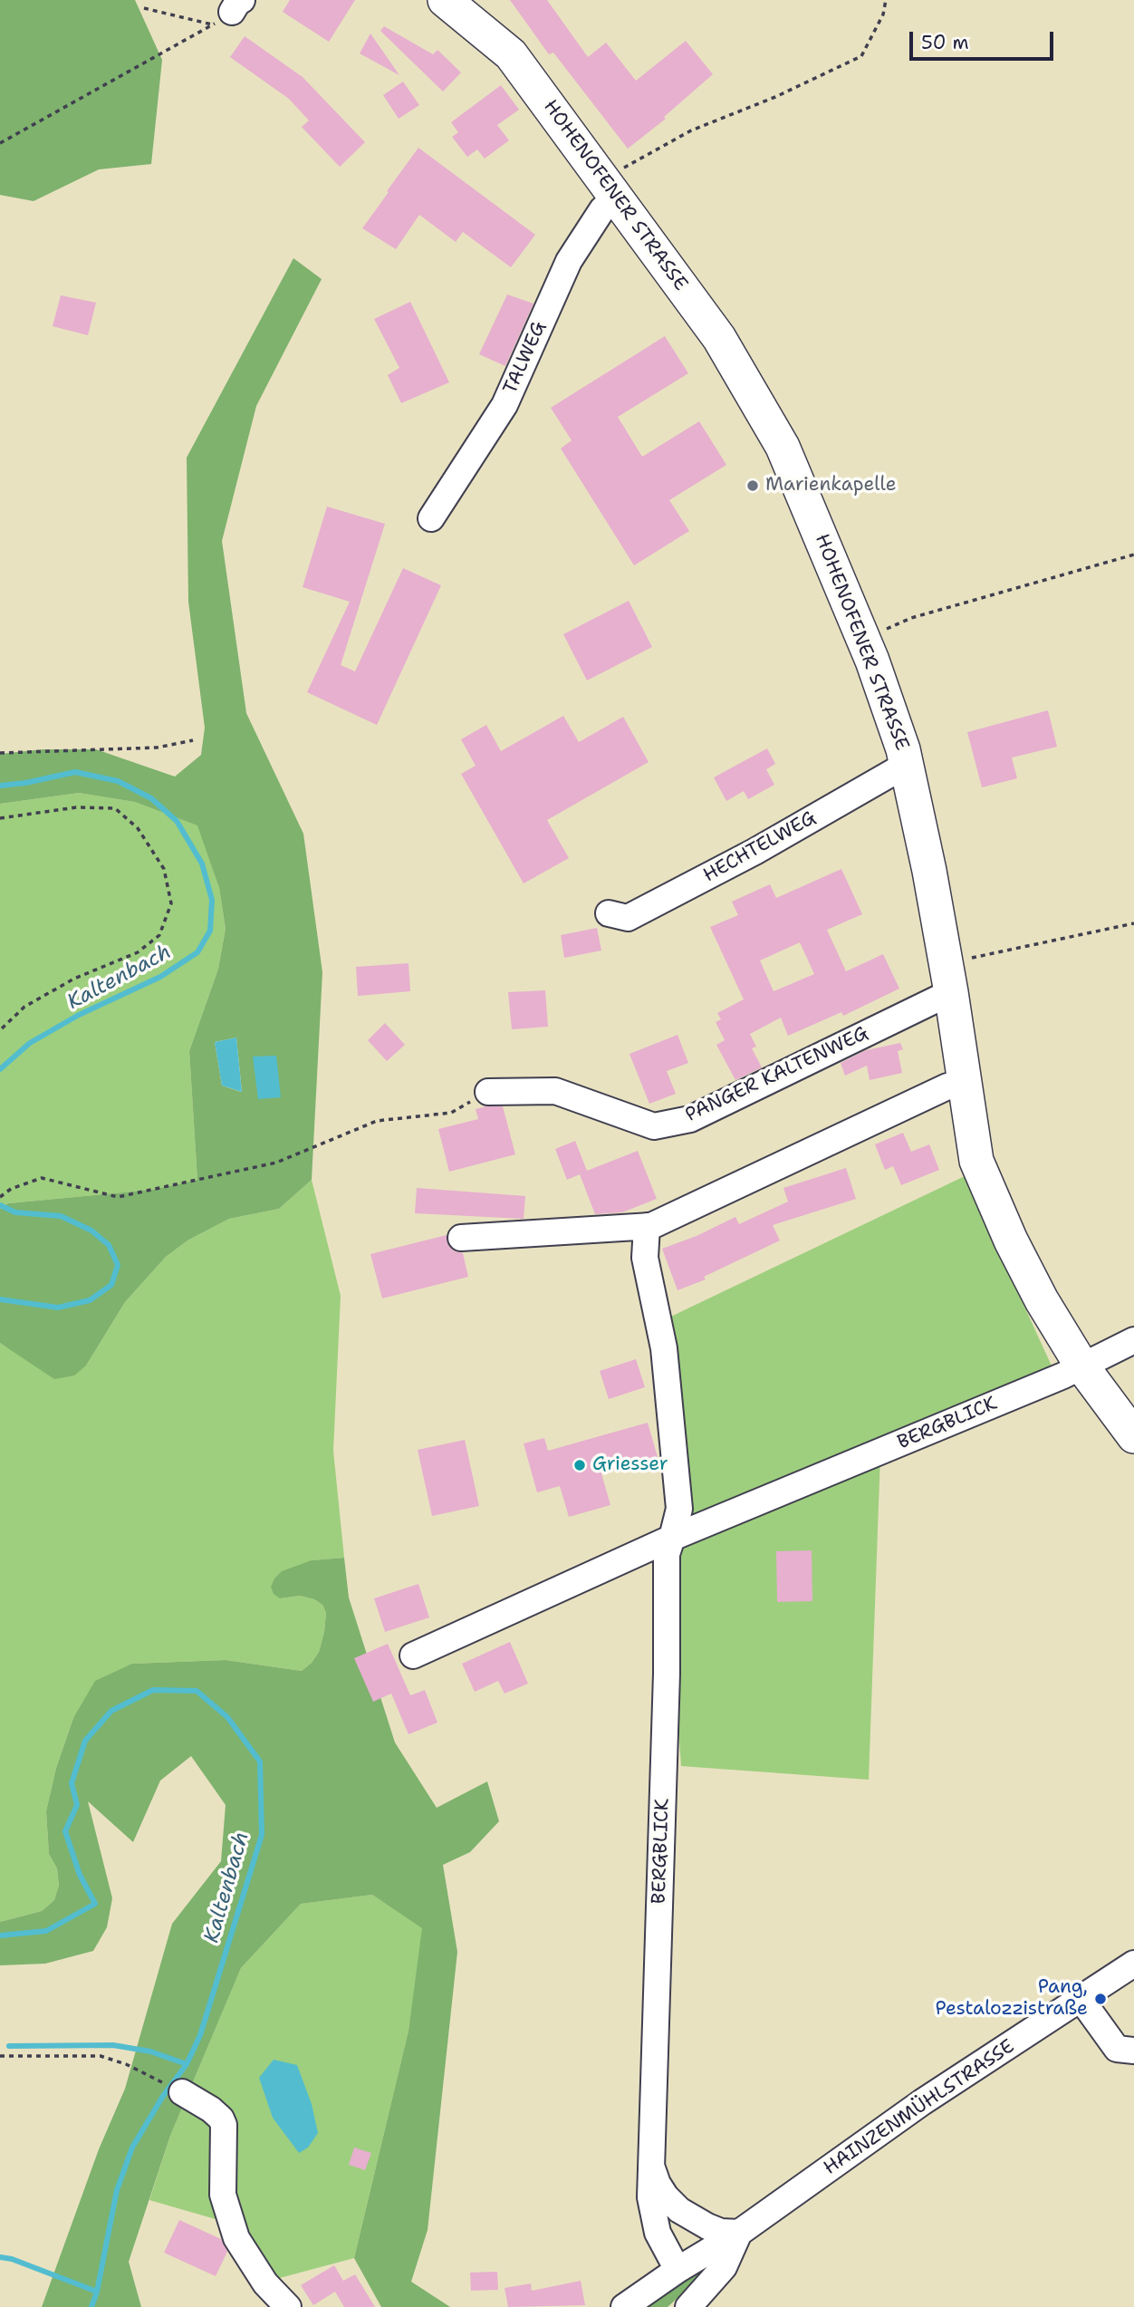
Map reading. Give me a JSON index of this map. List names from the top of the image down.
{
  "streets": {
    "main road": ["HOHENOFENER STRASSE"],
    "street": [
      "TALWEG",
      "HECHTELWEG",
      "PANGER KALTENWEG",
      "BERGBLICK",
      "HAINZENMÜHLSTRASSE"
    ]
  },
  "crossings": [
    ["HOHENOFENER STRASSE", "TALWEG"],
    ["HOHENOFENER STRASSE", "HECHTELWEG"],
    ["HOHENOFENER STRASSE", "PANGER KALTENWEG"],
    ["HOHENOFENER STRASSE", "BERGBLICK"],
    ["BERGBLICK", "HAINZENMÜHLSTRASSE"]
  ],
  "water": ["Kaltenbach"],
  "places": ["Marienkapelle", "Griesser", "Pang, Pestalozzistraße"],
  "scale_bar": "50 m"
}
